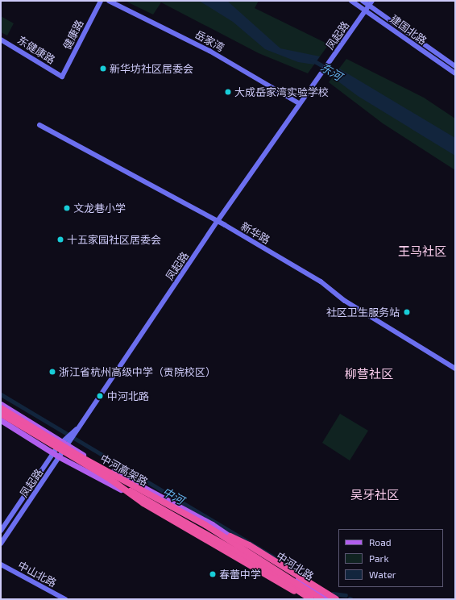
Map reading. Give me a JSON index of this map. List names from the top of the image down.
{
  "streets": {
    "highway": ["中河高架路"],
    "main road": [
      "建国北路",
      "健康路",
      "凤起路",
      "岳家湾",
      "东健康路",
      "新华路",
      "中河北路",
      "中山北路"
    ]
  },
  "crossings": [
    ["建国北路", "凤起路"],
    ["健康路", "东健康路"],
    ["凤起路", "岳家湾"],
    ["凤起路", "新华路"],
    ["凤起路", "中河北路"]
  ],
  "districts": ["王马社区", "柳营社区", "吴牙社区"],
  "water": ["东河", "中河"],
  "places": [
    "新华坊社区居委会",
    "大成岳家湾实验学校",
    "文龙巷小学",
    "十五家园社区居委会",
    "社区卫生服务站",
    "浙江省杭州高级中学（贡院校区）",
    "中河北路",
    "春蕾中学"
  ],
  "legend": ["Road", "Park", "Water"]
}
